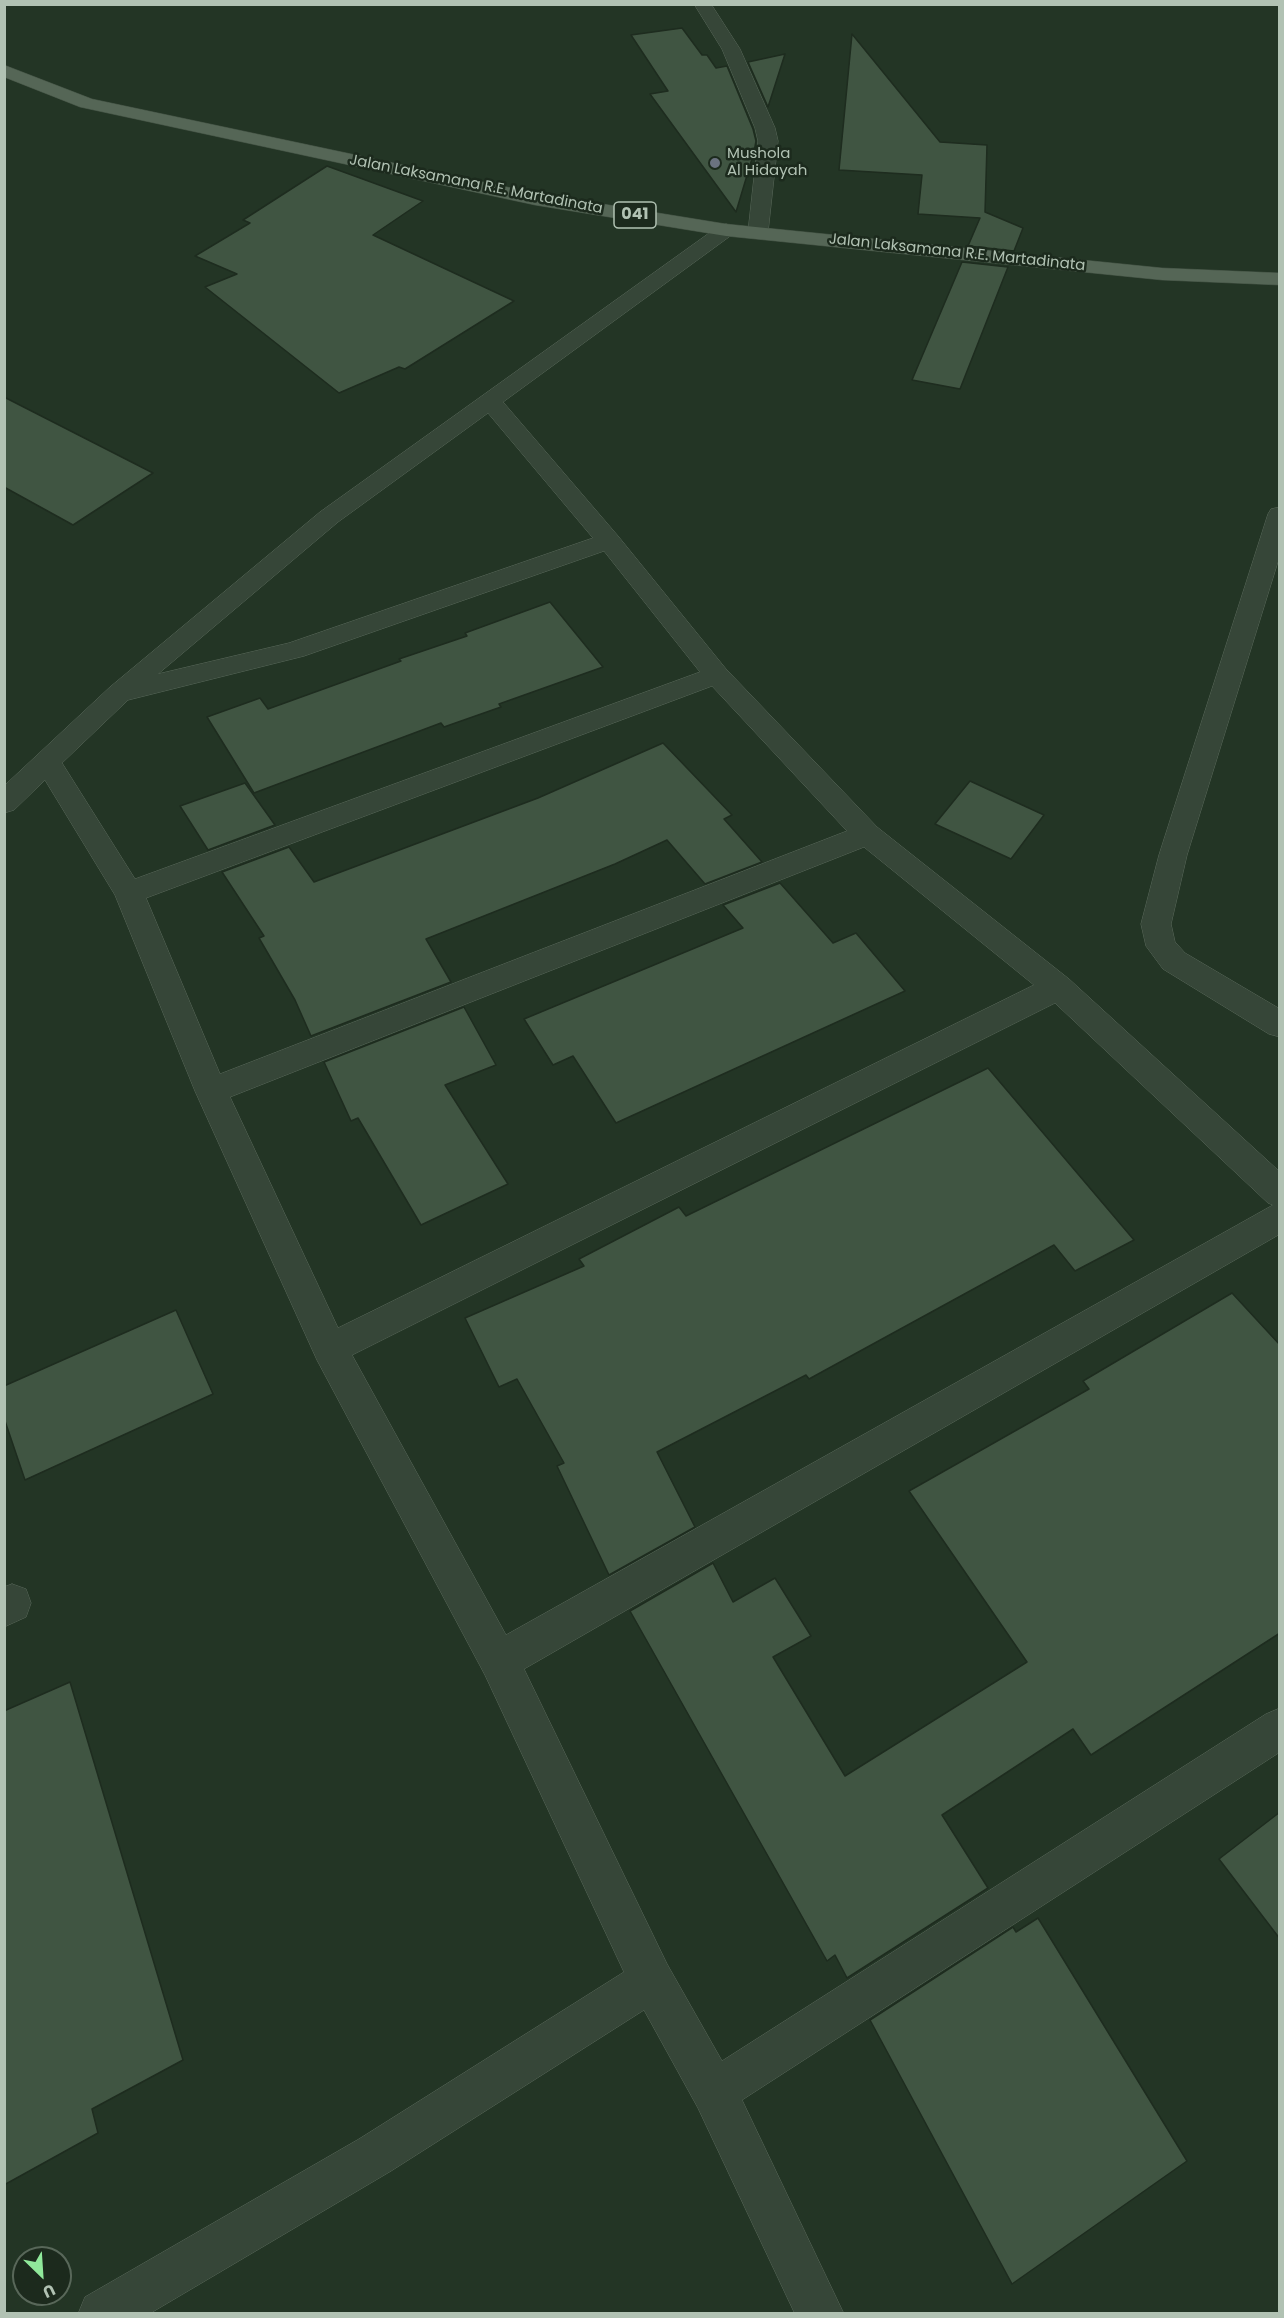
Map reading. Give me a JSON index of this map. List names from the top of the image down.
{
  "streets": {
    "main road": ["Jalan Laksamana R.E. Martadinata", "041"]
  },
  "places": ["Mushola Al Hidayah"],
  "north": "bottom right"
}
